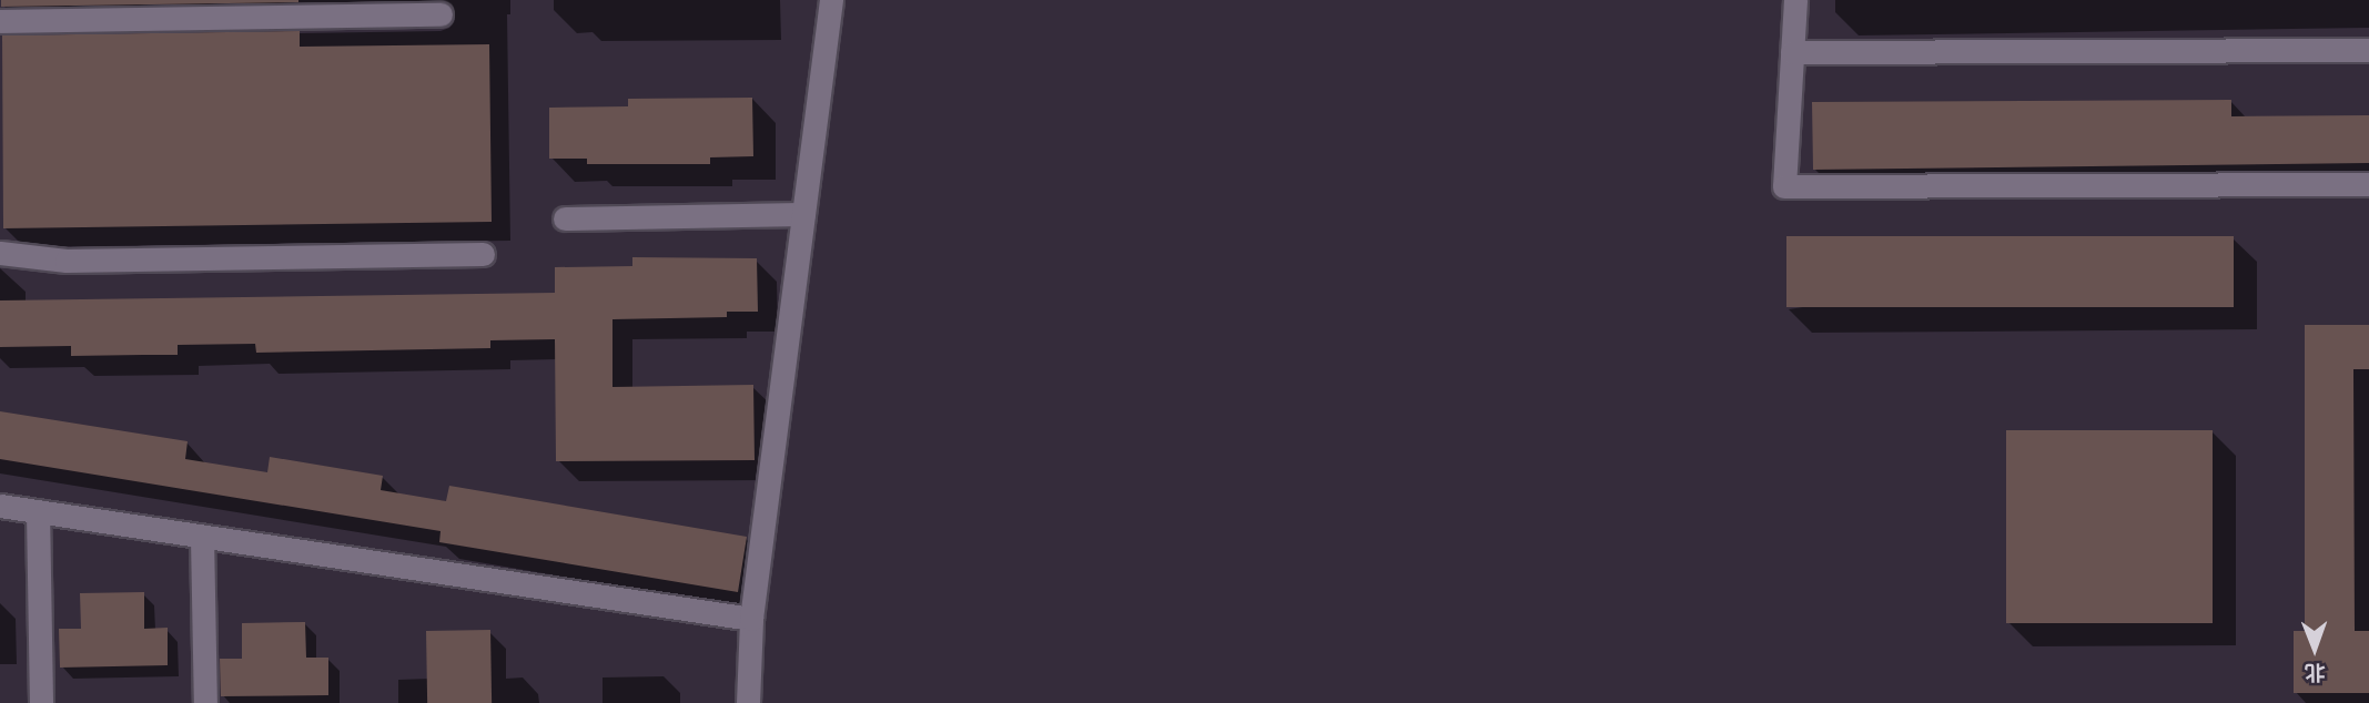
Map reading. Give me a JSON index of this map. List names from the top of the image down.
{
  "north": "bottom"
}
